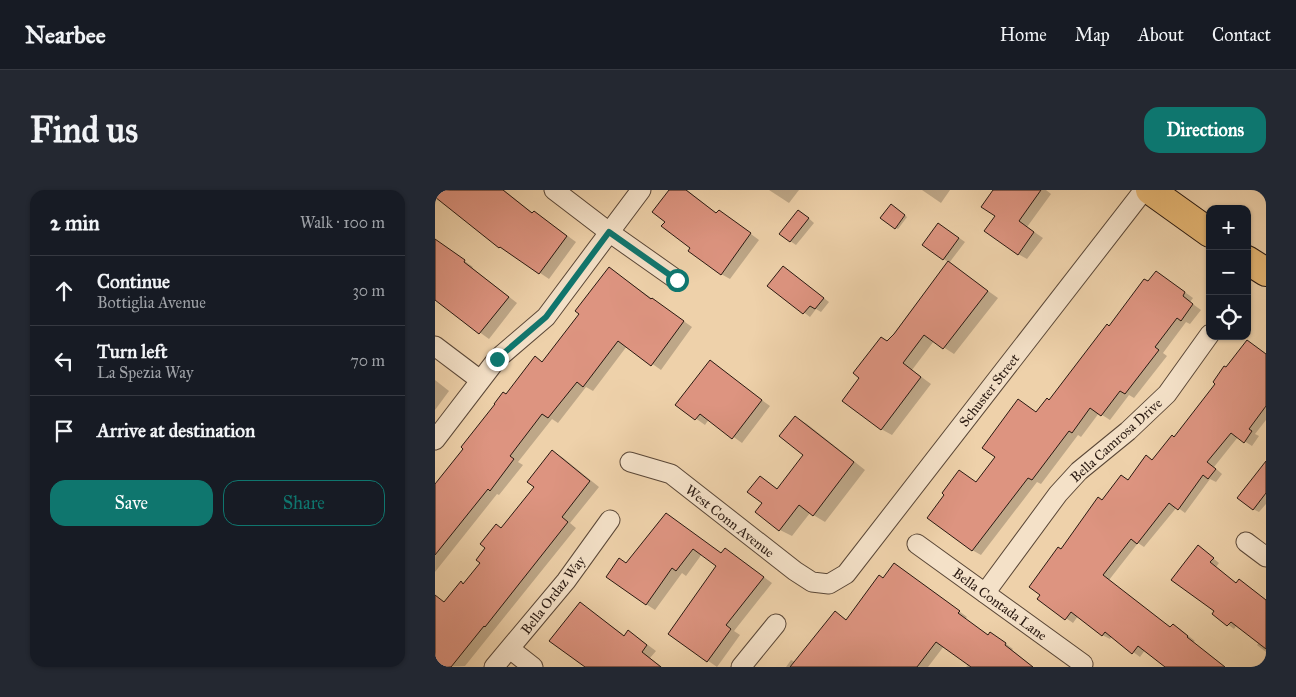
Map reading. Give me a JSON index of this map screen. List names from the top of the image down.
{
  "streets": {
    "street": [
      "Schuster Street",
      "Bella Camrosa Drive",
      "West Conn Avenue",
      "Bella Ordaz Way",
      "Bella Contada Lane"
    ]
  },
  "crossings": [
    ["Schuster Street", "West Conn Avenue"],
    ["Bella Camrosa Drive", "Bella Contada Lane"]
  ],
  "page": {
    "header": "Nearbee",
    "nav": [
      "Home",
      "Map",
      "About",
      "Contact"
    ],
    "buttons": [
      "Directions",
      ["Save", "Share"]
    ],
    "title": "Find us",
    "heading": ["2 min", "Walk · 100 m"],
    "map_buttons": ["+", "−"],
    "list": [
      ["Continue", "Bottiglia Avenue", "30 m"],
      ["Turn left", "La Spezia Way", "70 m"],
      "Arrive at destination"
    ]
  }
}
